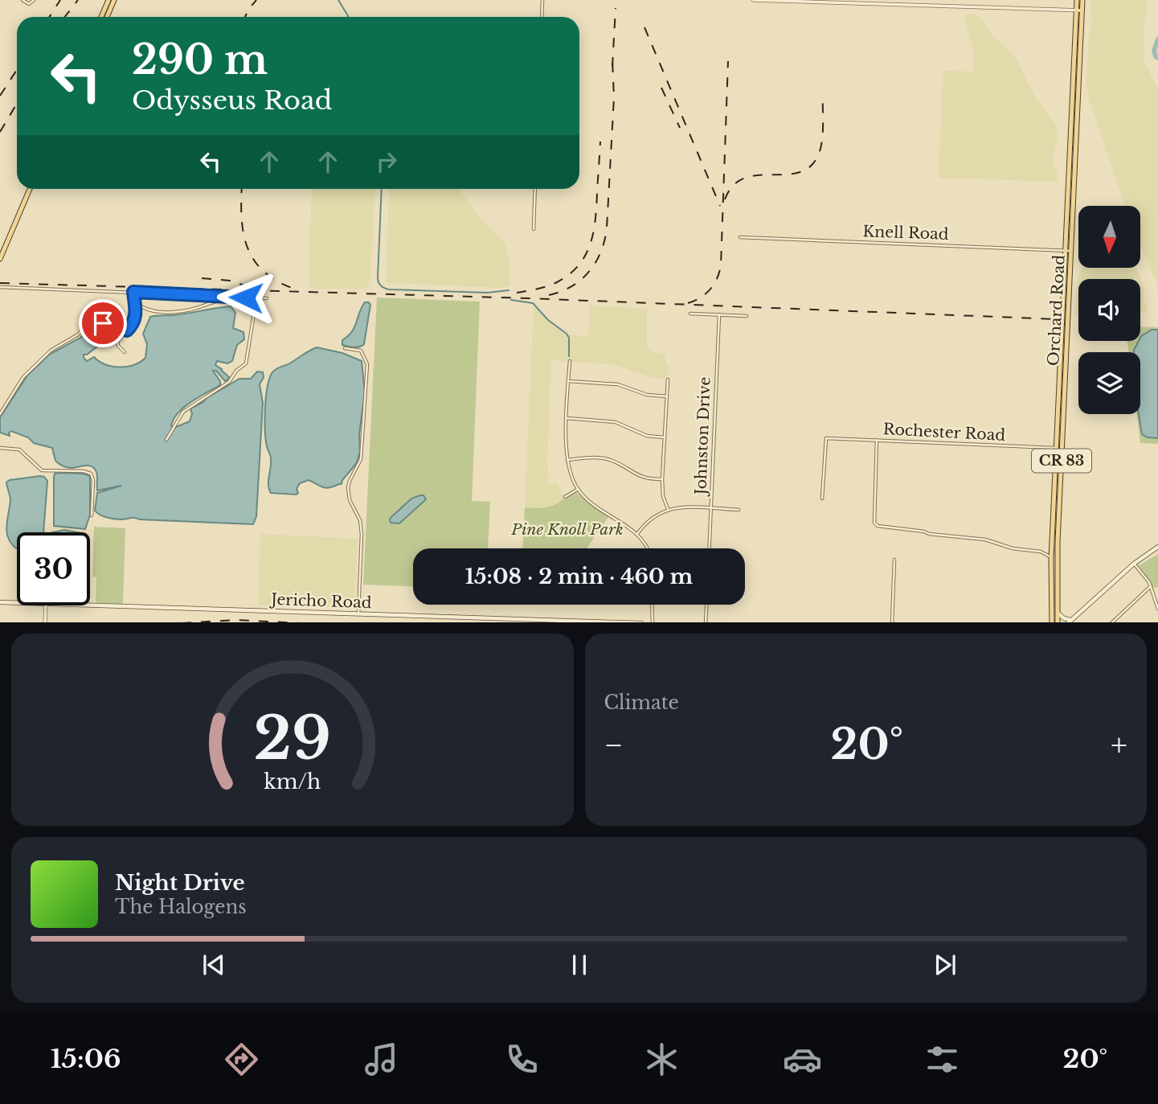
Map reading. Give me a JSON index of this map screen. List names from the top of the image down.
{
  "streets": {
    "main road": ["Orchard Road", "CR 83", "Jericho Road"],
    "street": ["Knell Road", "Rochester Road", "Johnston Drive"]
  },
  "crossings": [
    ["Knell Road", "Orchard Road"],
    ["Orchard Road", "Rochester Road"]
  ],
  "parks": ["Pine Knoll Park"],
  "north": "bottom",
  "page": {
    "turn": ["290 m", "Odysseus Road"],
    "limit": "30",
    "trip": "15:08 · 2 min · 460 m",
    "tile": "Climate",
    "heat": ["−", "20°", "+"],
    "song": ["Night Drive", "The Halogens"],
    "tabs": ["15:06", "20°"],
    "gauge": ["29", "km/h"]
  }
}
